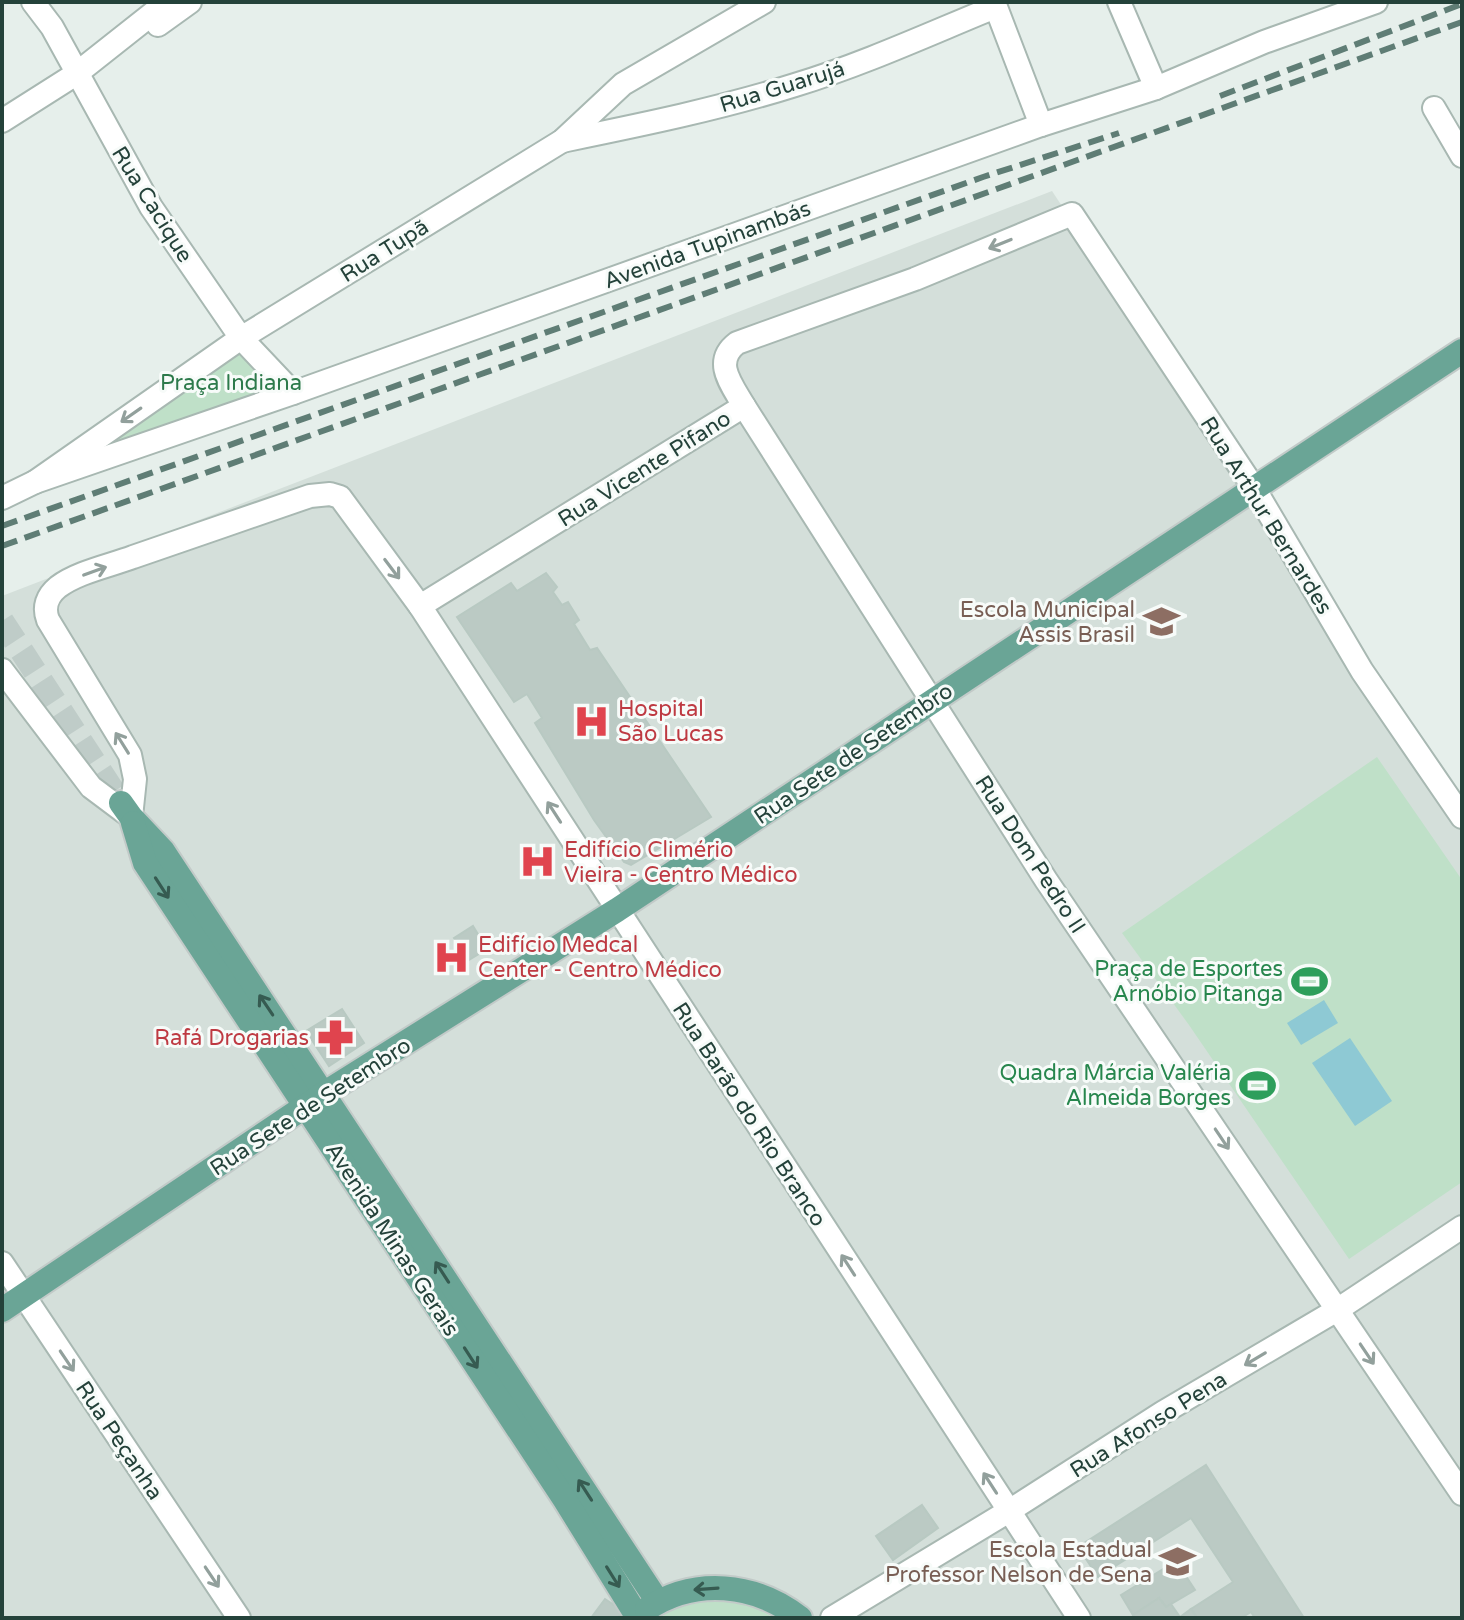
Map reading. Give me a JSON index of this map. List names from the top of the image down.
{
  "streets": {
    "main road": ["Rua Sete de Setembro", "Avenida Minas Gerais"],
    "street": [
      "Rua Guarujá",
      "Rua Cacique",
      "Avenida Tupinambás",
      "Rua Tupã",
      "Rua Vicente Pifano",
      "Rua Arthur Bernardes",
      "Rua Dom Pedro II",
      "Rua Barão do Rio Branco",
      "Rua Afonso Pena",
      "Rua Peçanha"
    ]
  },
  "crossings": [
    ["Rua Guarujá", "Rua Tupã"],
    ["Rua Cacique", "Avenida Tupinambás"],
    ["Rua Cacique", "Rua Tupã"],
    ["Avenida Tupinambás", "Rua Tupã"],
    ["Rua Vicente Pifano", "Rua Arthur Bernardes"],
    ["Rua Vicente Pifano", "Rua Dom Pedro II"],
    ["Rua Vicente Pifano", "Rua Barão do Rio Branco"],
    ["Rua Arthur Bernardes", "Rua Sete de Setembro"],
    ["Rua Sete de Setembro", "Rua Dom Pedro II"],
    ["Rua Sete de Setembro", "Rua Barão do Rio Branco"],
    ["Rua Sete de Setembro", "Avenida Minas Gerais"],
    ["Rua Sete de Setembro", "Rua Peçanha"],
    ["Rua Dom Pedro II", "Rua Afonso Pena"],
    ["Rua Barão do Rio Branco", "Avenida Minas Gerais"],
    ["Rua Barão do Rio Branco", "Rua Afonso Pena"]
  ],
  "one_way": [
    "Rua Vicente Pifano",
    "Rua Dom Pedro II",
    "Rua Afonso Pena",
    "Rua Peçanha"
  ],
  "parks": ["Praça Indiana"],
  "places": {
    "school or university": ["Escola Municipal Assis Brasil", "Escola Estadual Professor Nelson de Sena"],
    "hospital": ["Hospital São Lucas", "Edifício Climério Vieira - Centro Médico", "Edifício Medcal Center - Centro Médico"],
    "sports": ["Praça de Esportes Arnóbio Pitanga", "Quadra Márcia Valéria Almeida Borges"],
    "pharmacy": ["Rafá Drogarias"]
  }
}
